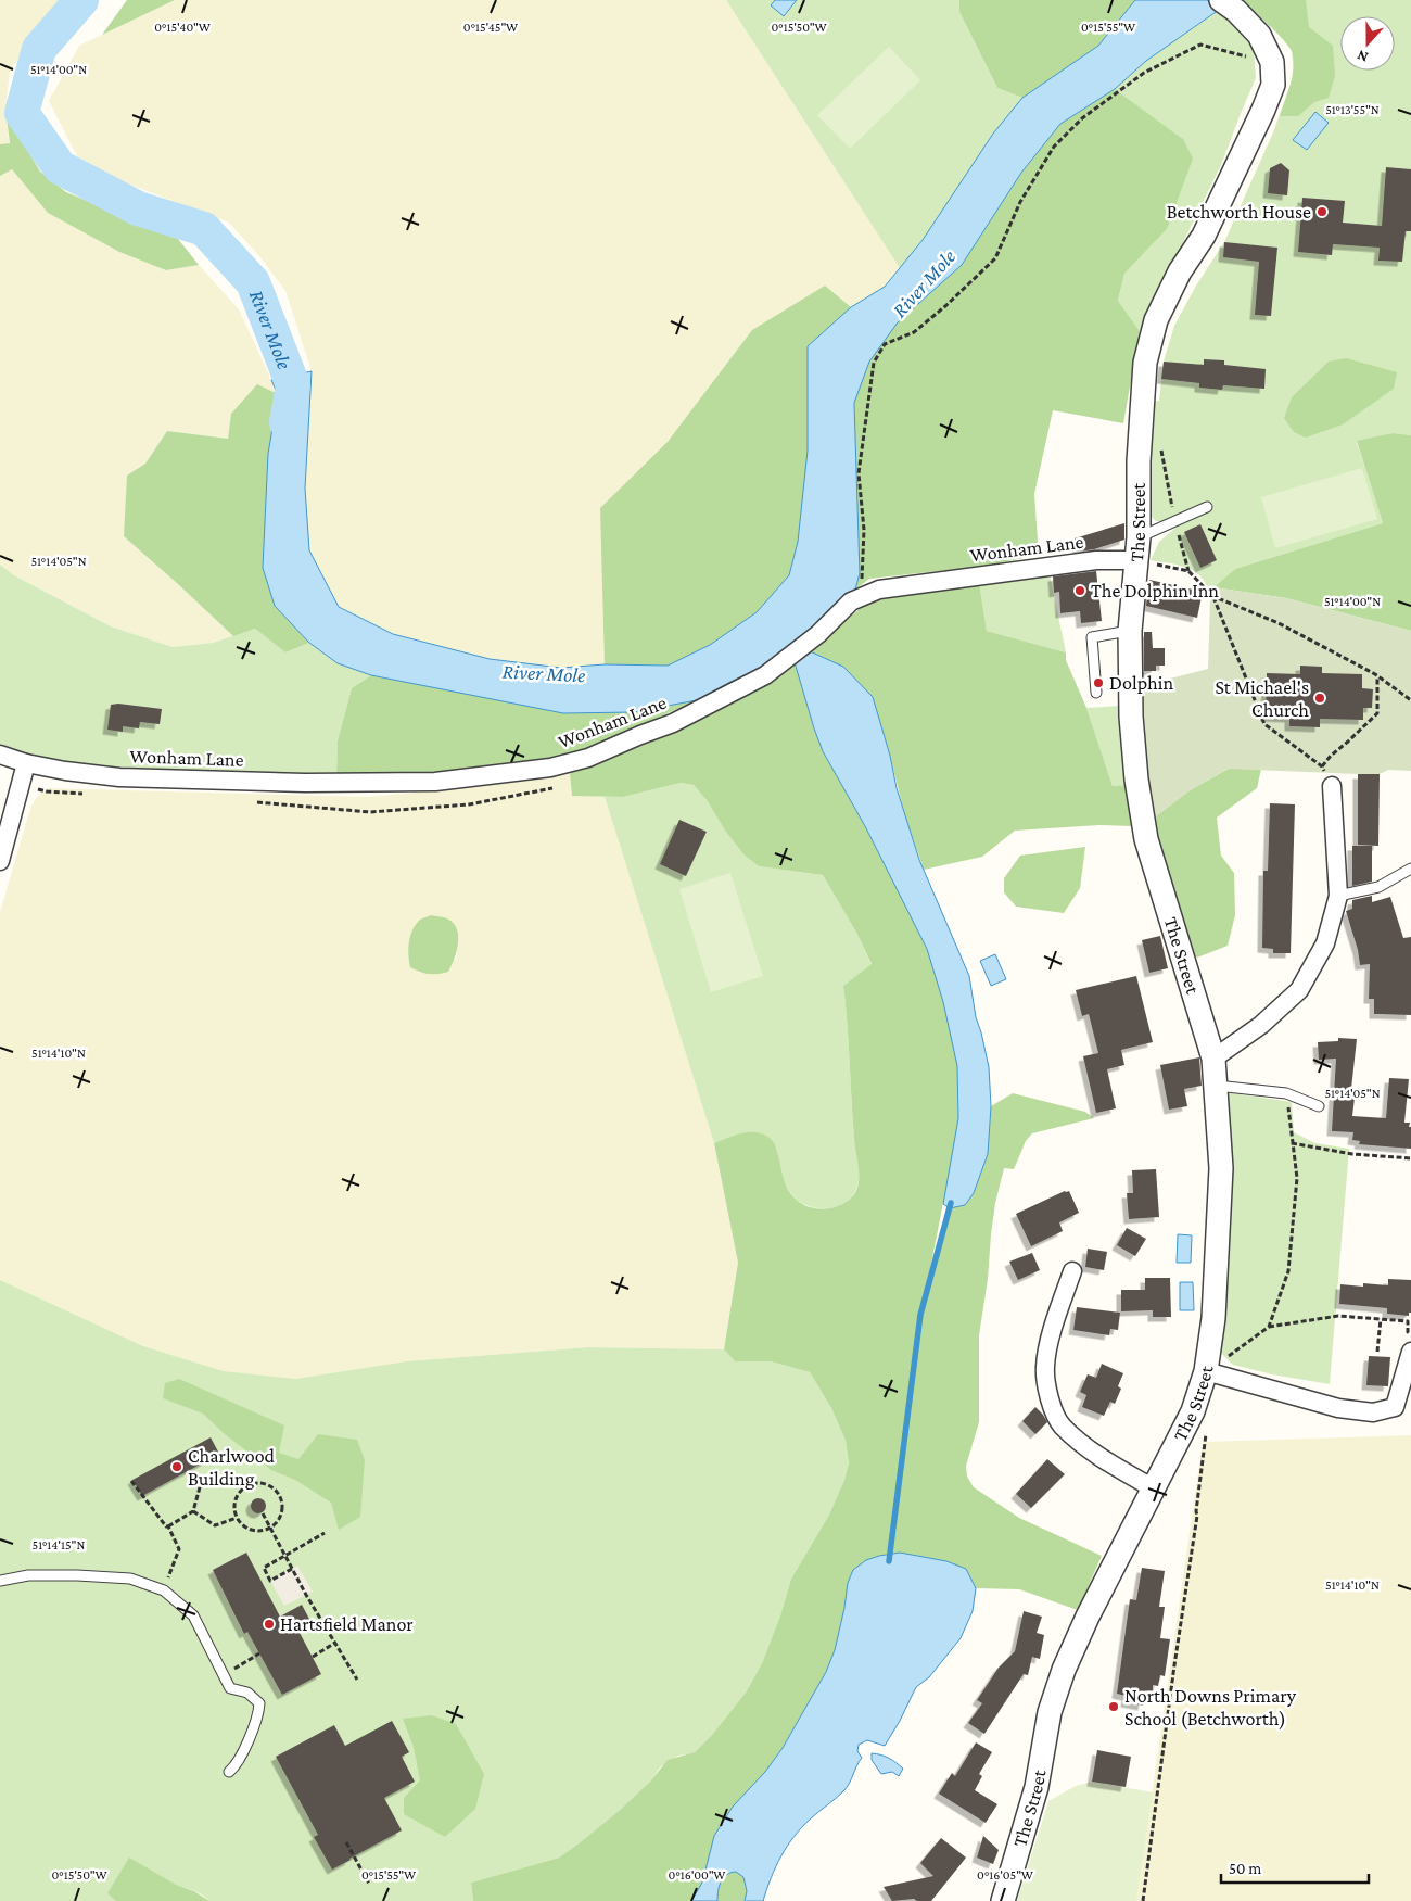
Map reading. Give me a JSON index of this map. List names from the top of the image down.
{
  "streets": {
    "street": ["The Street", "Wonham Lane"]
  },
  "crossings": [
    ["The Street", "Wonham Lane"]
  ],
  "water": ["River Mole"],
  "places": [
    "Betchworth House",
    "The Dolphin Inn",
    "Dolphin",
    "St Michael's Church",
    "Charlwood Building",
    "Hartsfield Manor",
    "North Downs Primary School (Betchworth)"
  ],
  "scale_bar": "50 m",
  "north": "bottom",
  "coordinates": [
    "0°15'40\"W",
    "0°15'45\"W",
    "0°15'50\"W",
    "0°15'55\"W",
    "51°14'00\"N",
    "51°13'55\"N",
    "51°14'05\"N",
    "51°14'10\"N",
    "51°14'15\"N",
    "0°16'00\"W",
    "0°16'05\"W"
  ]
}
